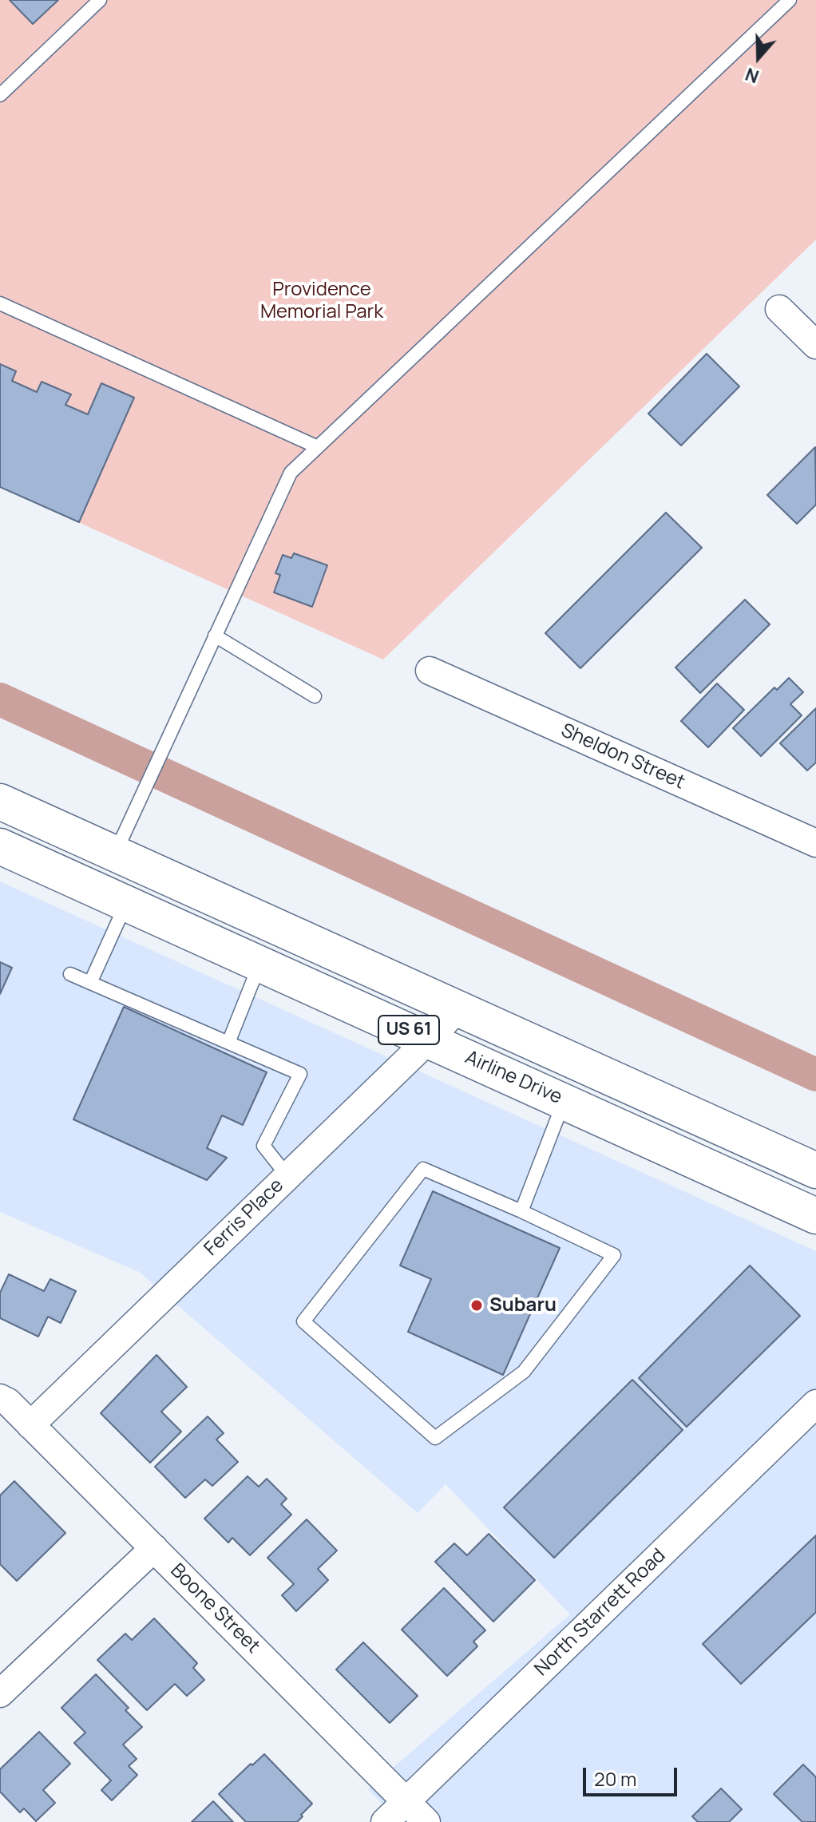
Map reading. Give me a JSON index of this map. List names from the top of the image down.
{
  "streets": {
    "highway": ["US 61", "Airline Drive"],
    "street": [
      "Sheldon Street",
      "Ferris Place",
      "Boone Street",
      "North Starrett Road"
    ]
  },
  "crossings": [
    ["Airline Drive", "Ferris Place"],
    ["Ferris Place", "Boone Street"],
    ["Boone Street", "North Starrett Road"]
  ],
  "parks": ["Providence Memorial Park"],
  "places": ["Subaru"],
  "scale_bar": "20 m",
  "north": "bottom"
}
